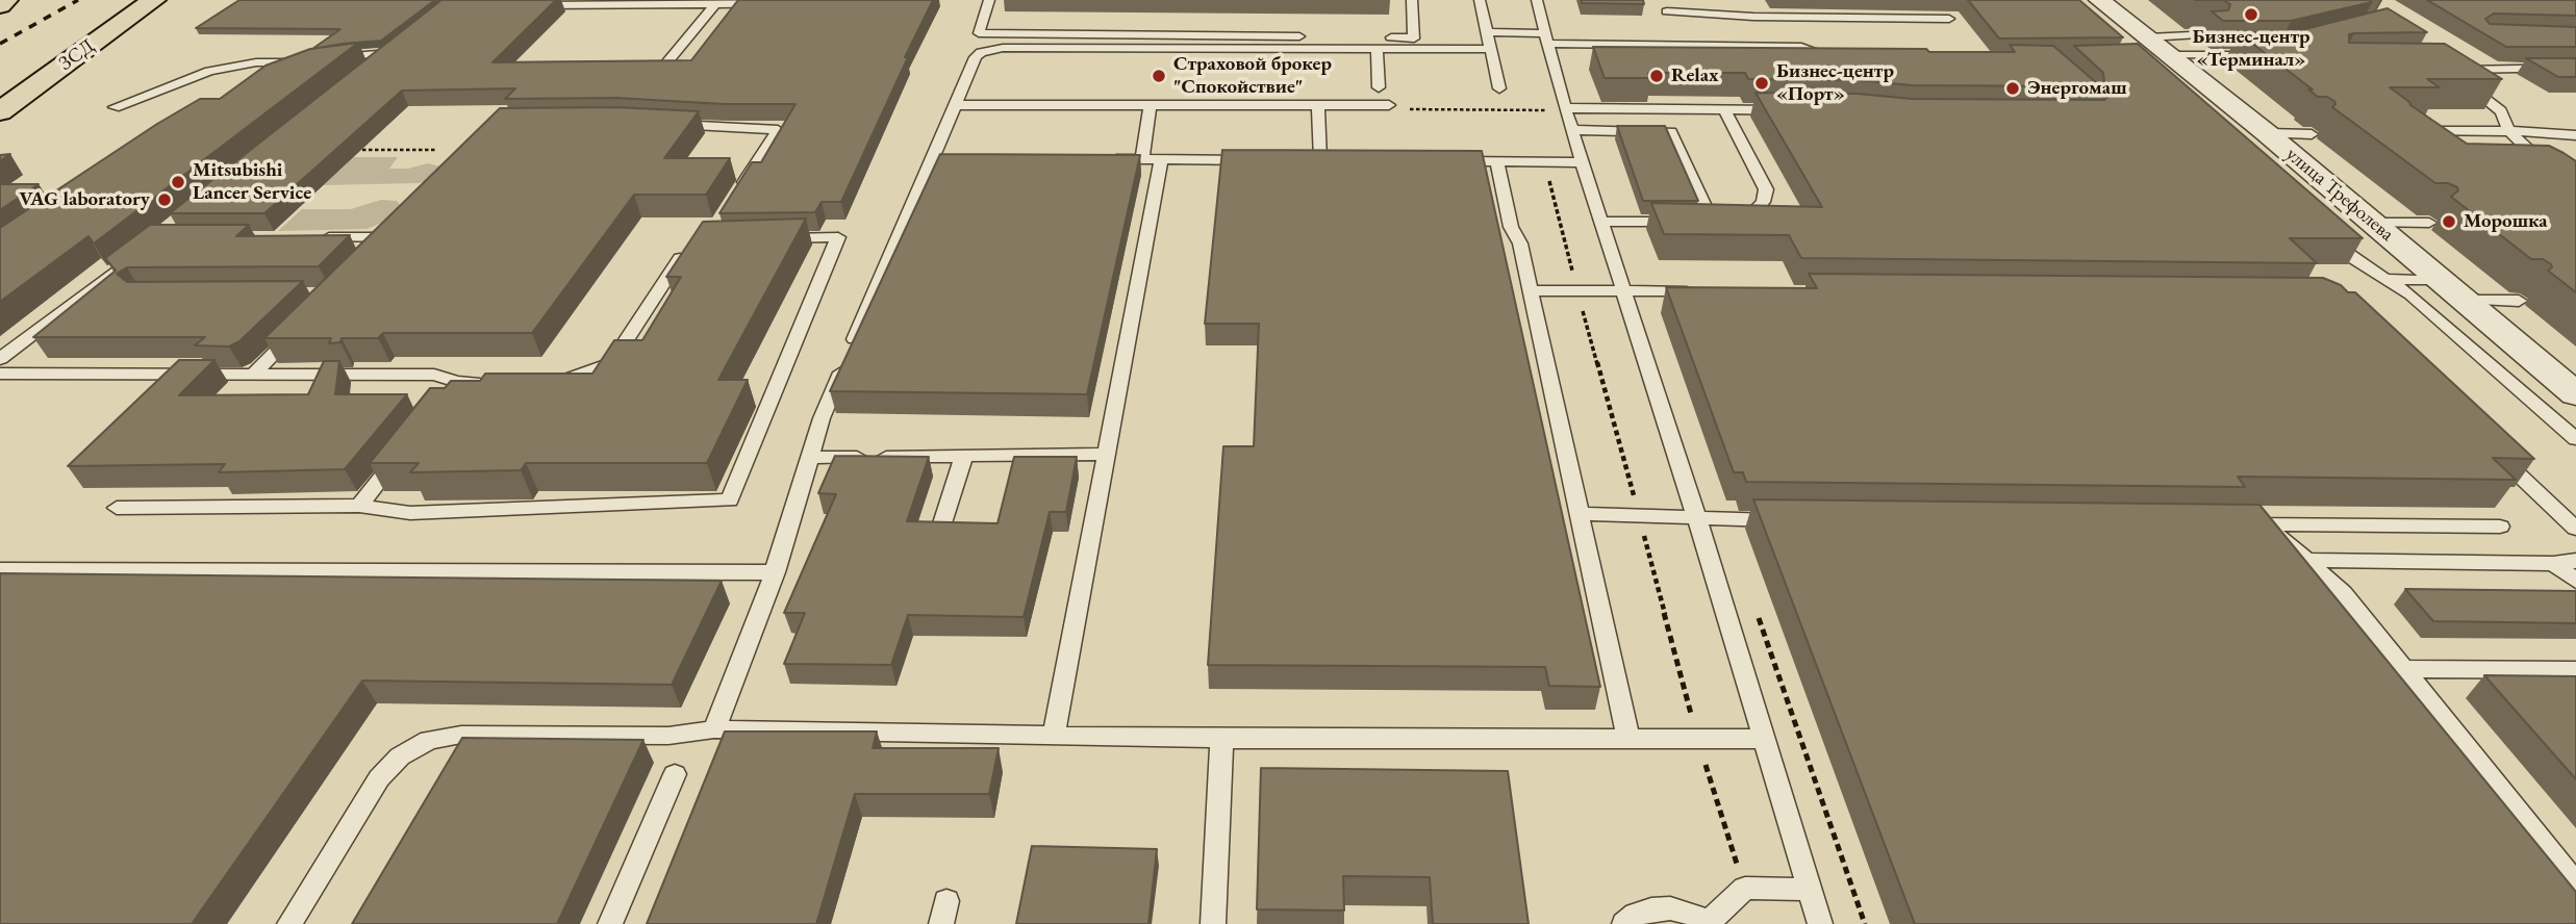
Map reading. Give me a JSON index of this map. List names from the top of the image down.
{
  "streets": {
    "highway": ["ЗСД"],
    "street": ["улица Трефолева"]
  },
  "places": [
    "Бизнес-центр «Терминал»",
    "Страховой брокер \"Спокойствие\"",
    "Relax",
    "Бизнес-центр «Порт»",
    "Энергомаш",
    "Mitsubishi Lancer Service",
    "VAG laboratory",
    "Морошка"
  ]
}
